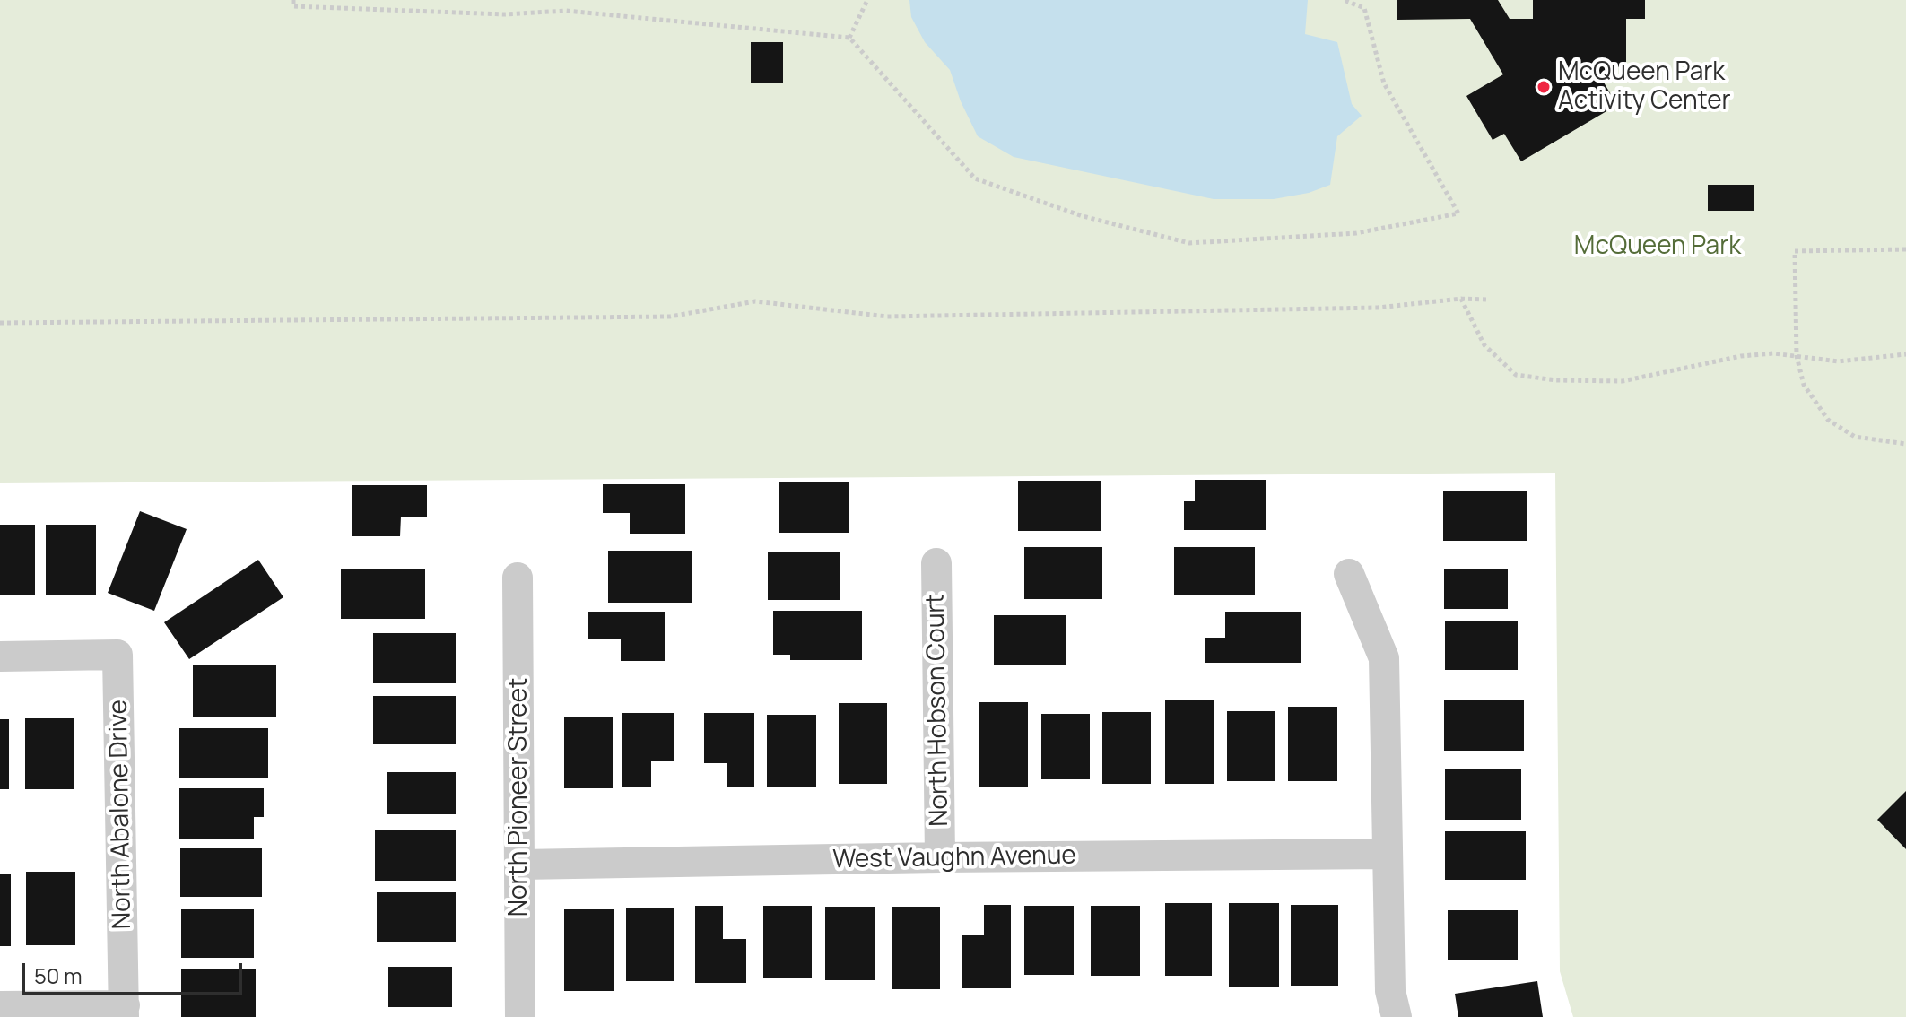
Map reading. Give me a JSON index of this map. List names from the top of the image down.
{
  "streets": {
    "street": [
      "North Hobson Court",
      "North Pioneer Street",
      "North Abalone Drive",
      "West Vaughn Avenue"
    ]
  },
  "crossings": [
    ["North Hobson Court", "West Vaughn Avenue"],
    ["North Pioneer Street", "West Vaughn Avenue"]
  ],
  "parks": ["McQueen Park"],
  "places": ["McQueen Park Activity Center"],
  "scale_bar": "50 m"
}
